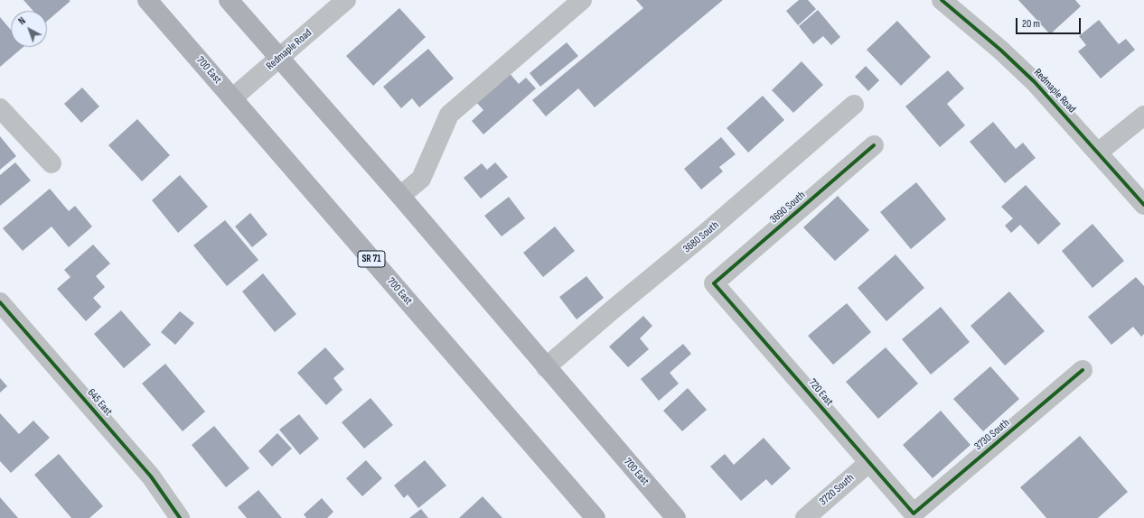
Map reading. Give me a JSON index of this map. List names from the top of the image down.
{
  "streets": {
    "main road": ["700 East", "SR 71"],
    "street": [
      "Redmaple Road",
      "3690 South",
      "3680 South",
      "720 East",
      "645 East",
      "3730 South",
      "3720 South"
    ]
  },
  "crossings": [
    ["Redmaple Road", "700 East"],
    ["700 East", "3680 South"],
    ["3690 South", "720 East"],
    ["720 East", "3730 South"],
    ["720 East", "3720 South"]
  ],
  "scale_bar": "20 m",
  "north": "top left"
}
